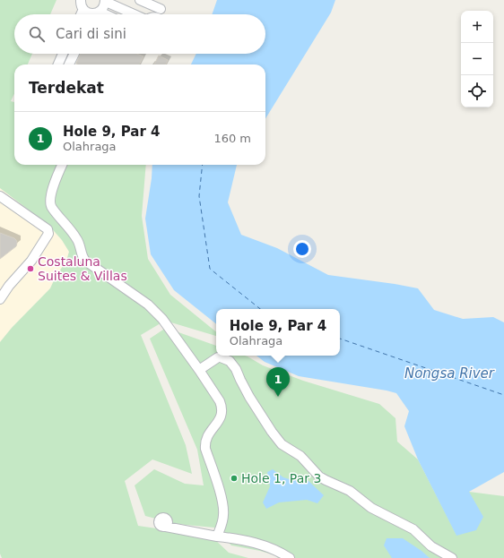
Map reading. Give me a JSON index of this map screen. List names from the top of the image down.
{
  "water": ["Nongsa River"],
  "places": ["Costaluna Suites & Villas", "Hole 1, Par 3"],
  "page": {
    "map_buttons": ["+", "−"],
    "search": "Cari di sini",
    "heading": "Terdekat",
    "list": [
      {
        "mark": "1",
        "name": "Hole 9, Par 4",
        "note": "Olahraga",
        "value": "160 m"
      }
    ],
    "popup": ["Hole 9, Par 4", "Olahraga"],
    "pins": "1"
  }
}
